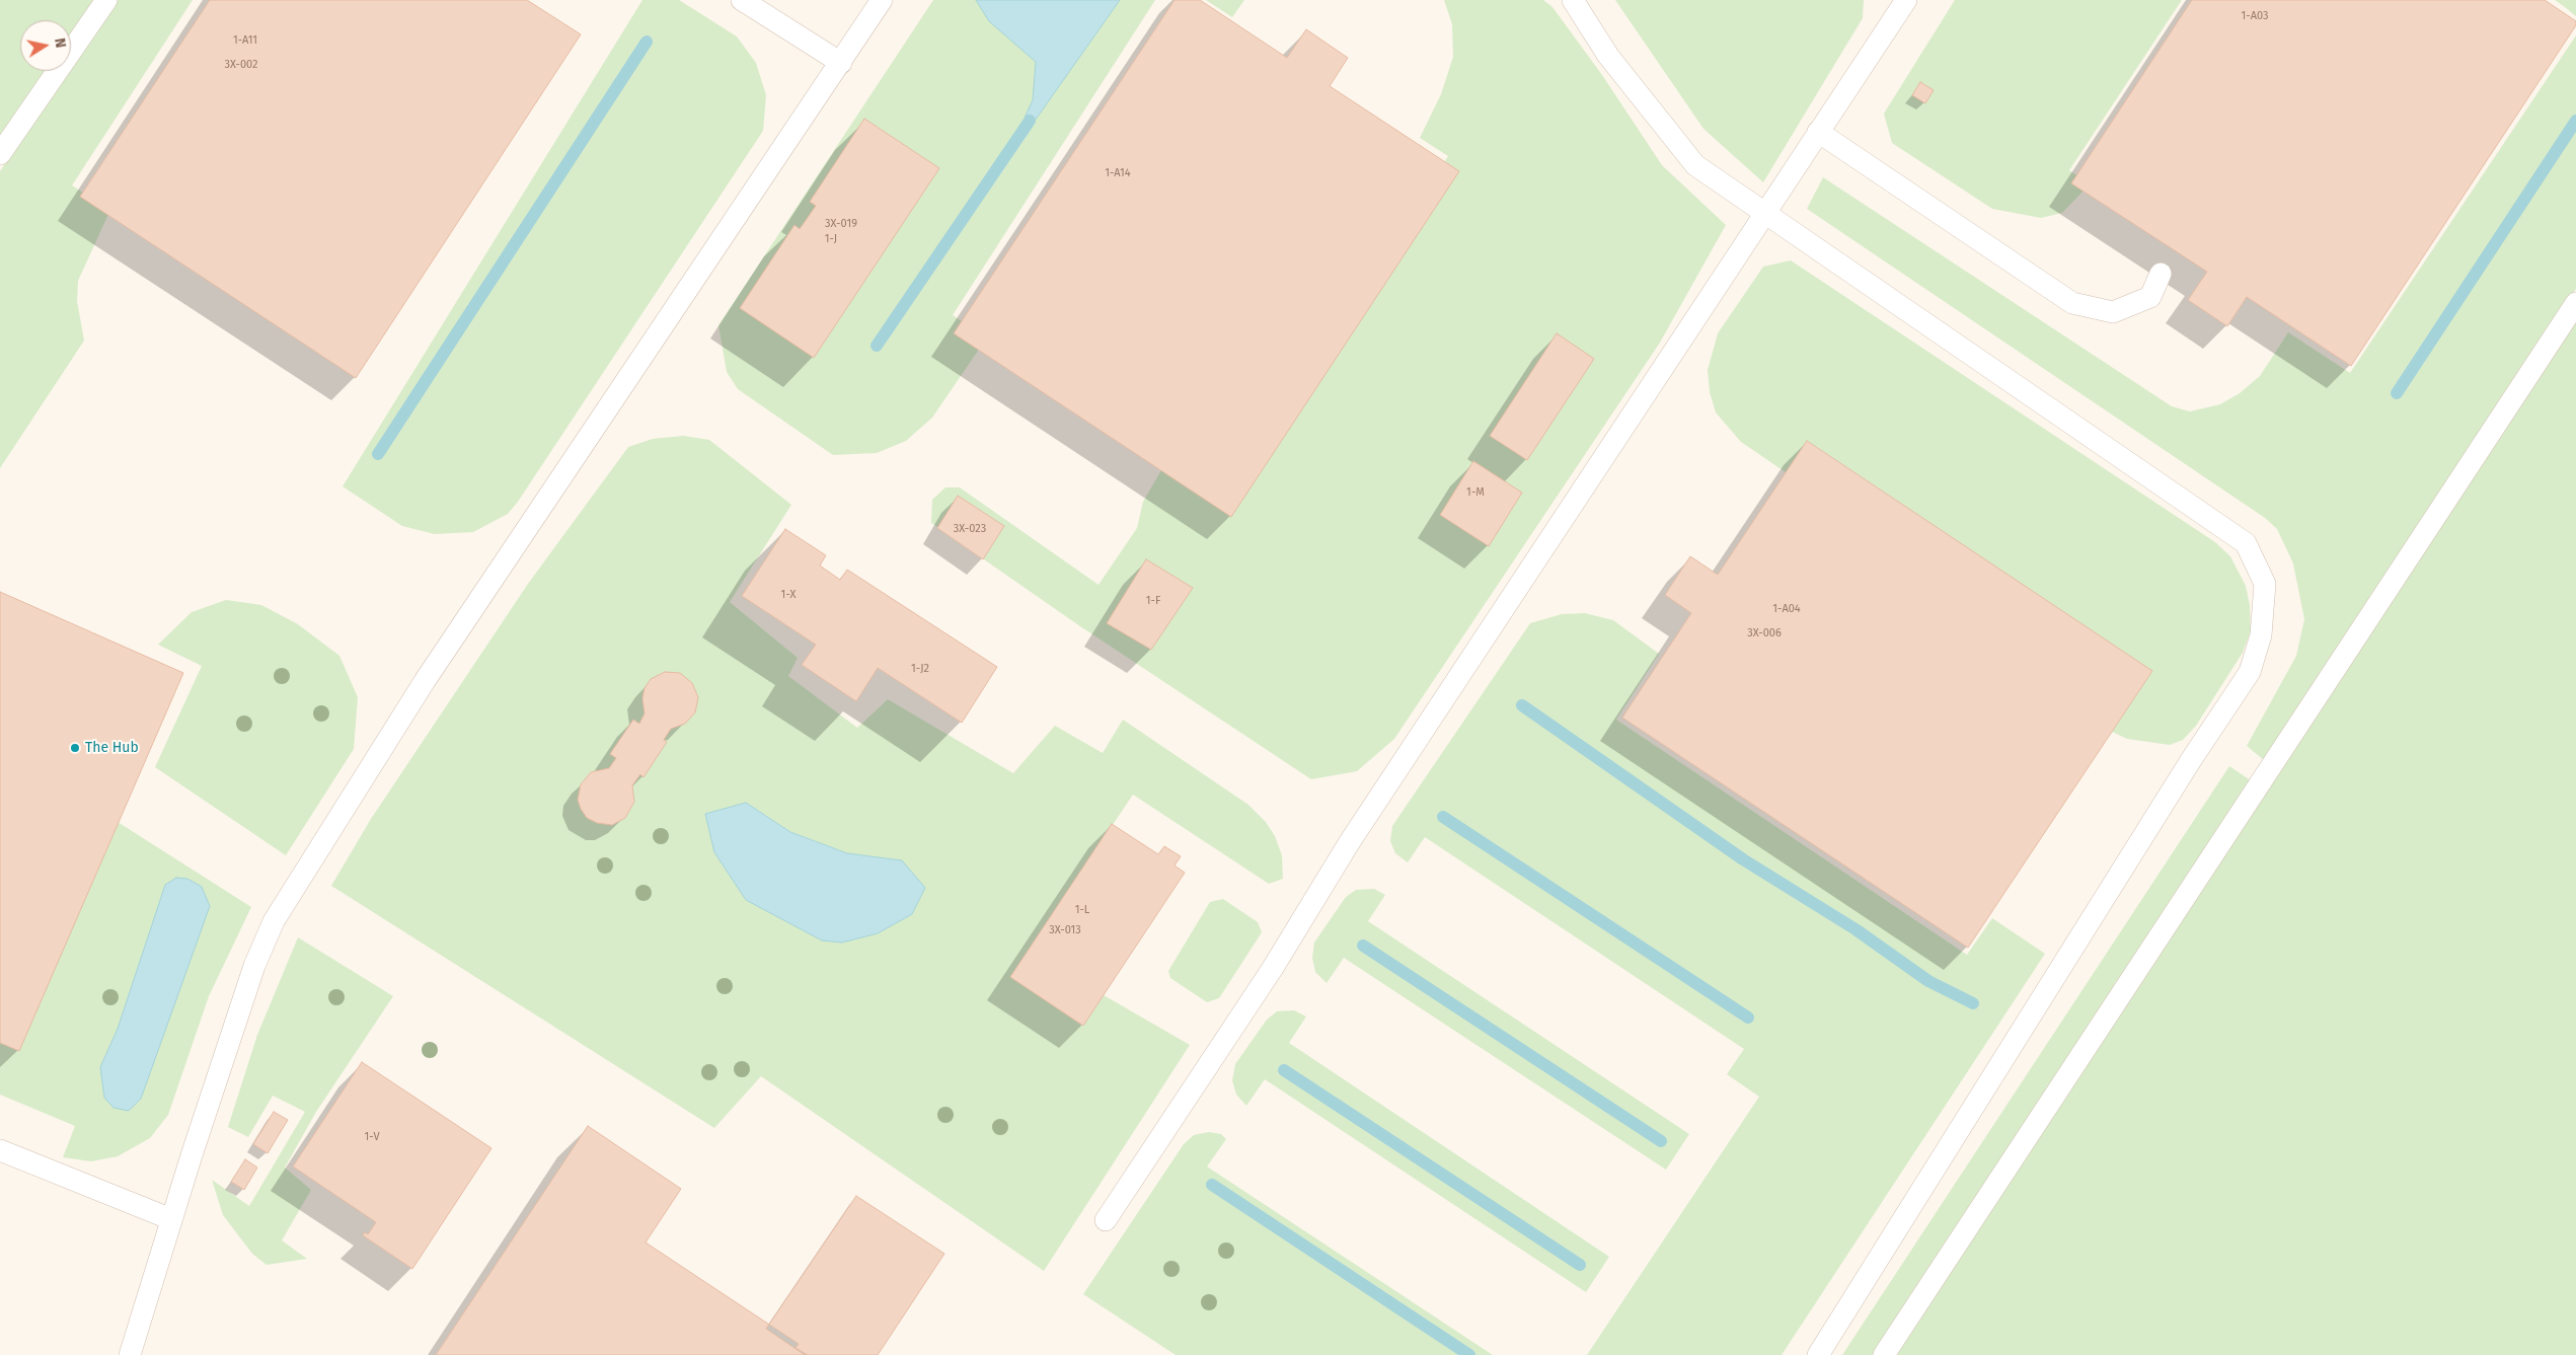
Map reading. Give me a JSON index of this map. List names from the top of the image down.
{
  "places": ["The Hub"],
  "house_numbers": [
    "1-A03",
    "1-A11",
    "3X-002",
    "1-A14",
    "3X-019",
    "1-J",
    "1-M",
    "3X-023",
    "1-X",
    "1-F",
    "1-A04",
    "3X-006",
    "1-J2",
    "1-L",
    "3X-013",
    "1-V"
  ],
  "north": "right"
}
